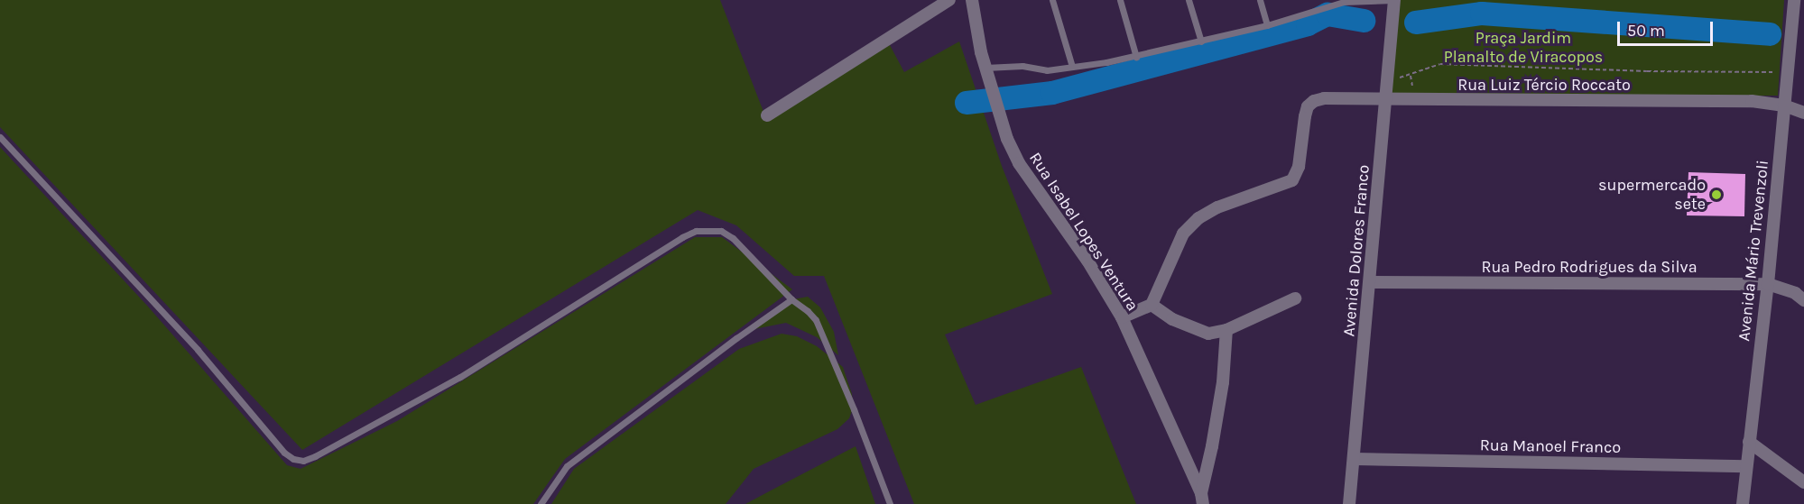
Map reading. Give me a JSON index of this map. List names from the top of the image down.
{
  "streets": {
    "street": [
      "Rua Luiz Tércio Roccato",
      "Rua Isabel Lopes Ventura",
      "Avenida Dolores Franco",
      "Avenida Mário Trevenzoli",
      "Rua Pedro Rodrigues da Silva",
      "Rua Manoel Franco"
    ]
  },
  "crossings": [
    ["Rua Luiz Tércio Roccato", "Avenida Dolores Franco"],
    ["Rua Luiz Tércio Roccato", "Avenida Mário Trevenzoli"],
    ["Avenida Dolores Franco", "Rua Pedro Rodrigues da Silva"],
    ["Avenida Dolores Franco", "Rua Manoel Franco"],
    ["Avenida Mário Trevenzoli", "Rua Pedro Rodrigues da Silva"],
    ["Avenida Mário Trevenzoli", "Rua Manoel Franco"]
  ],
  "parks": ["Praça Jardim Planalto de Viracopos"],
  "places": ["supermercado sete"],
  "scale_bar": "50 m"
}
